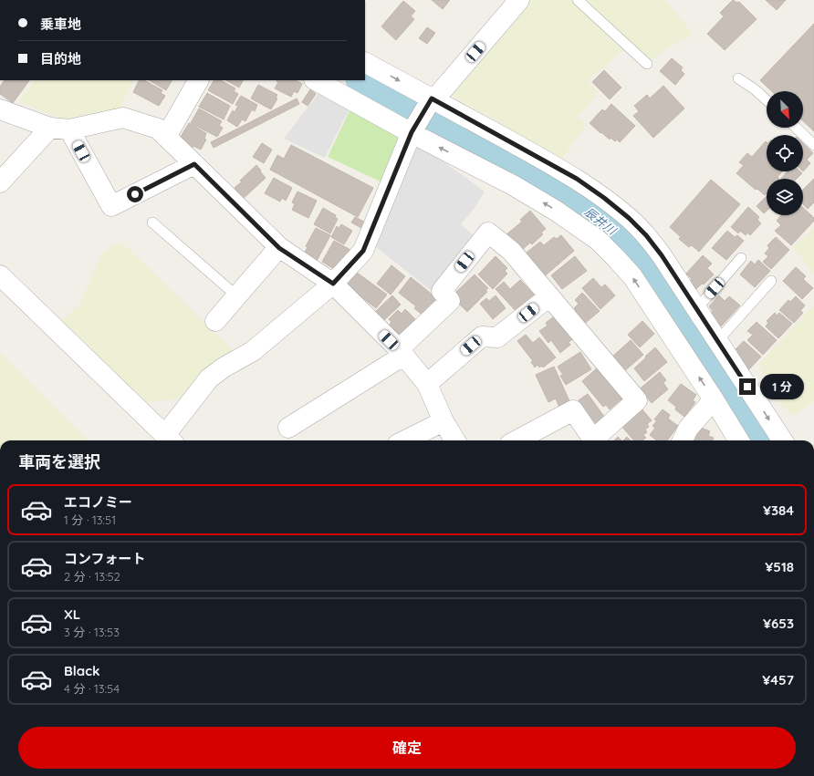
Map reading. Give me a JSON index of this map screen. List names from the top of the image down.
{
  "water": ["辰井川"],
  "north": "bottom right",
  "page": {
    "banner": ["乗車地", "目的地"],
    "bubble": "1 分",
    "heading": "車両を選択",
    "list": [
      {
        "name": "エコノミー",
        "note": "1 分 · 13:51",
        "value": "¥384"
      },
      {
        "name": "コンフォート",
        "note": "2 分 · 13:52",
        "value": "¥518"
      },
      {
        "name": "XL",
        "note": "3 分 · 13:53",
        "value": "¥653"
      },
      {
        "name": "Black",
        "note": "4 分 · 13:54",
        "value": "¥457"
      }
    ],
    "buttons": "確定"
  }
}
